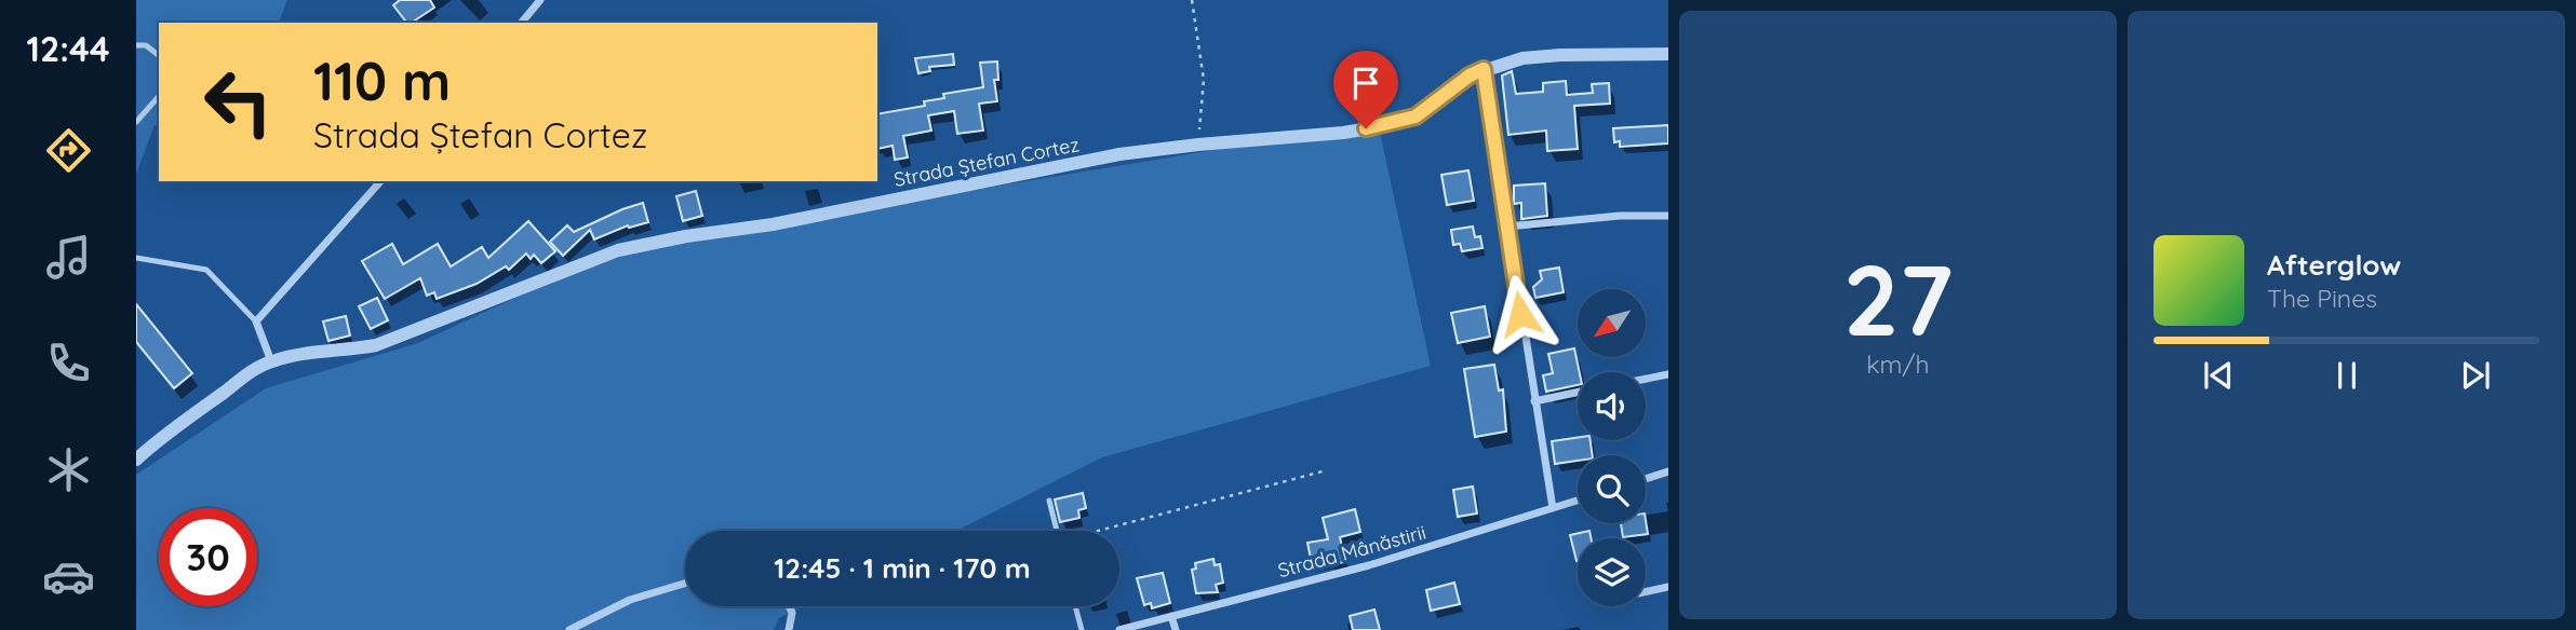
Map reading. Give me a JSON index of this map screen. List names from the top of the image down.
{
  "streets": {
    "street": ["Strada Ștefan Cortez", "Strada Mânăstirii"]
  },
  "north": "bottom left",
  "page": {
    "tabs": "12:44",
    "tile": ["27", "km/h"],
    "turn": ["110 m", "Strada Ștefan Cortez"],
    "song": ["Afterglow", "The Pines"],
    "limit": "30",
    "trip": "12:45 · 1 min · 170 m"
  }
}
